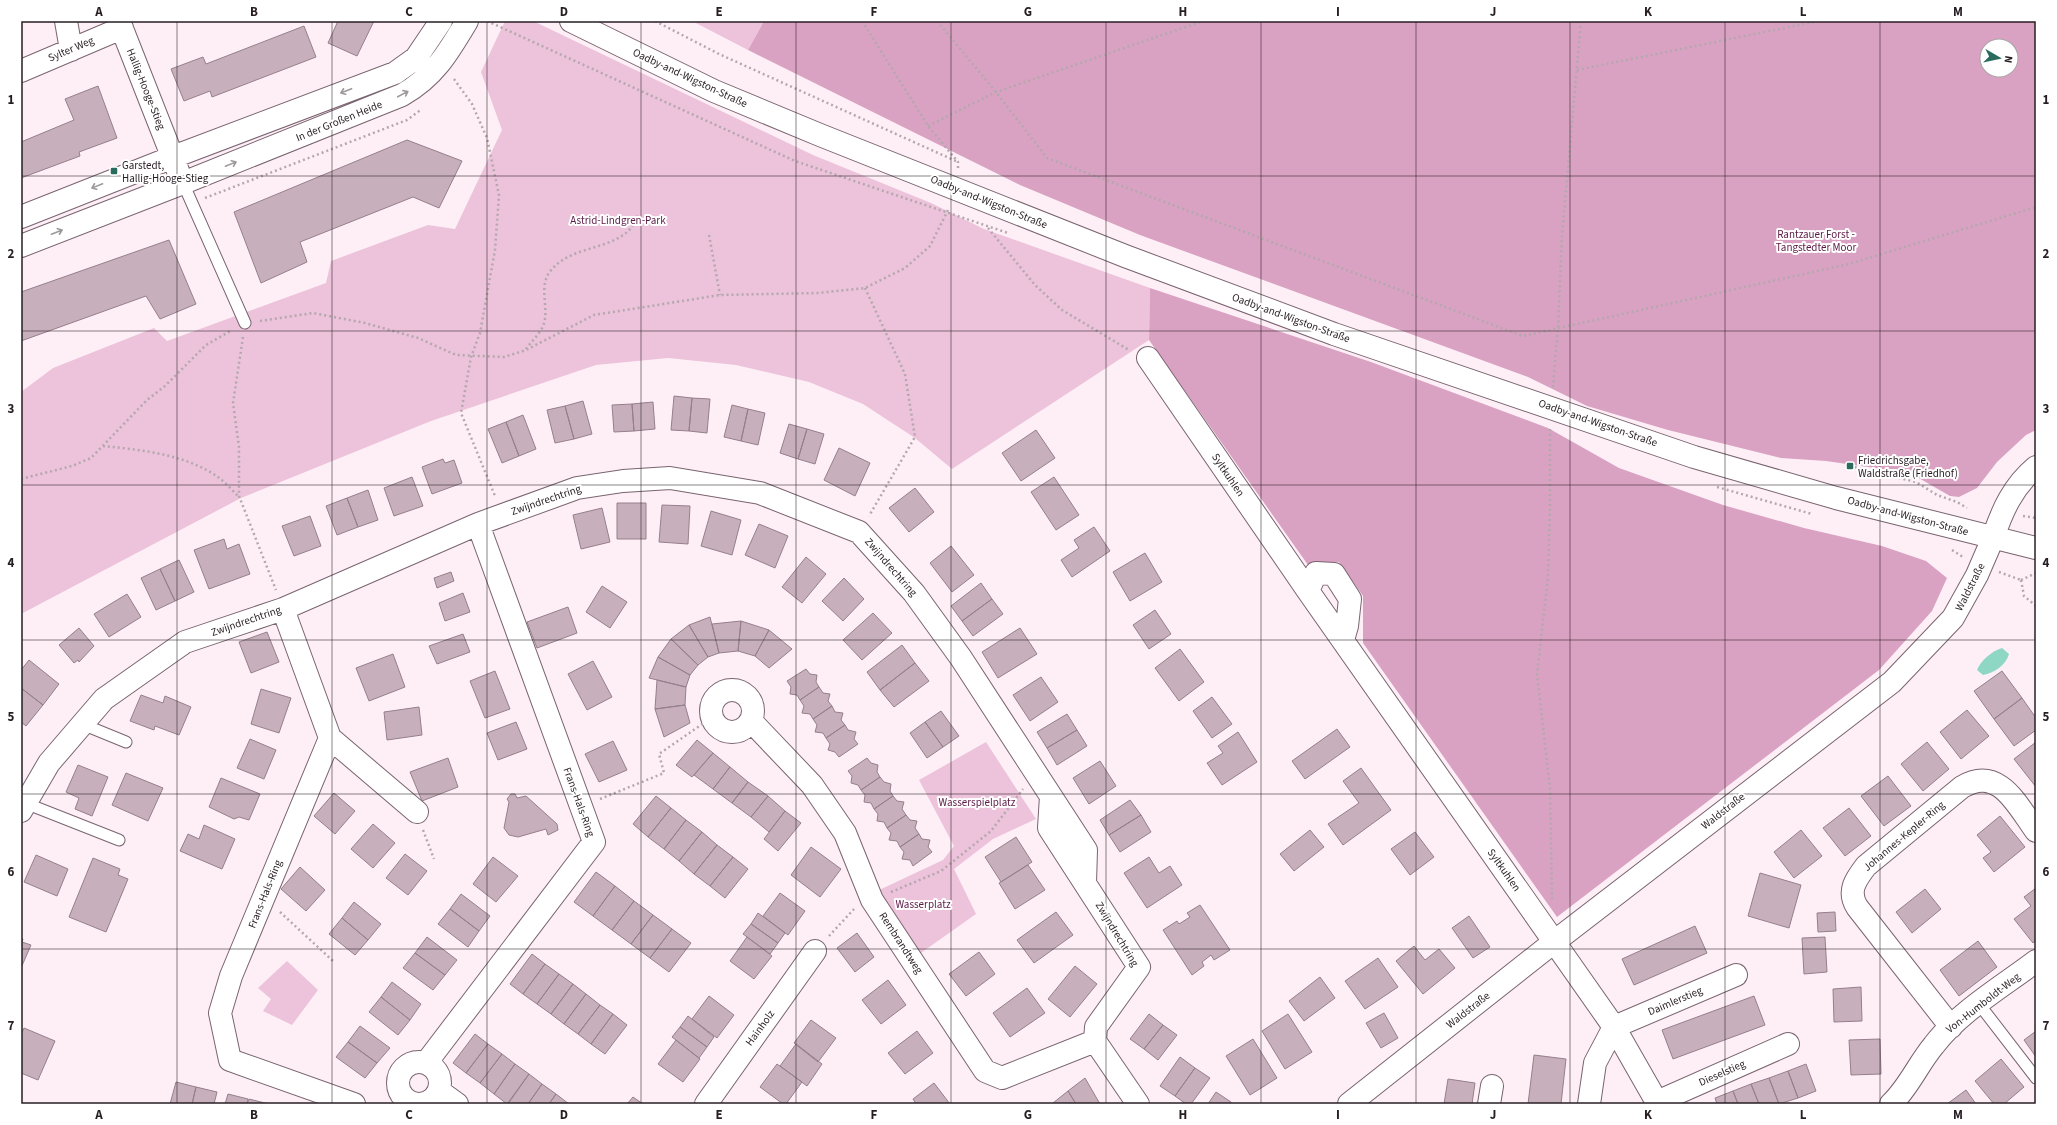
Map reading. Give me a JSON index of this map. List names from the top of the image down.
{
  "streets": {
    "street": [
      "Sylter Weg",
      "Oadby-and-Wigston-Straße",
      "Hallig-Hooge-Stieg",
      "In der Großen Heide",
      "Syltkuhlen",
      "Zwijndrechtring",
      "Waldstraße",
      "Frans-Hals-Ring",
      "Johannes-Kepler-Ring",
      "Rembrandtweg",
      "Daimlerstieg",
      "Von-Humboldt-Weg",
      "Hainholz",
      "Dieselstieg"
    ]
  },
  "crossings": [
    ["Sylter Weg", "Hallig-Hooge-Stieg"],
    ["Oadby-and-Wigston-Straße", "Waldstraße"],
    ["Syltkuhlen", "Waldstraße"],
    ["Syltkuhlen", "Daimlerstieg"],
    ["Syltkuhlen", "Dieselstieg"],
    ["Zwijndrechtring", "Frans-Hals-Ring"],
    ["Zwijndrechtring", "Rembrandtweg"],
    ["Johannes-Kepler-Ring", "Von-Humboldt-Weg"]
  ],
  "parks": [
    "Astrid-Lindgren-Park",
    "Rantzauer Forst - Tangstedter Moor",
    "Wasserspielplatz",
    "Wasserplatz"
  ],
  "places": {
    "transit": ["Garstedt, Hallig-Hooge-Stieg", "Friedrichsgabe, Waldstraße (Friedhof)"]
  },
  "north": "right",
  "grid": {
    "columns": [
      "A",
      "B",
      "C",
      "D",
      "E",
      "F",
      "G",
      "H",
      "I",
      "J",
      "K",
      "L",
      "M"
    ],
    "rows": [
      "1",
      "2",
      "3",
      "4",
      "5",
      "6",
      "7"
    ]
  }
}
